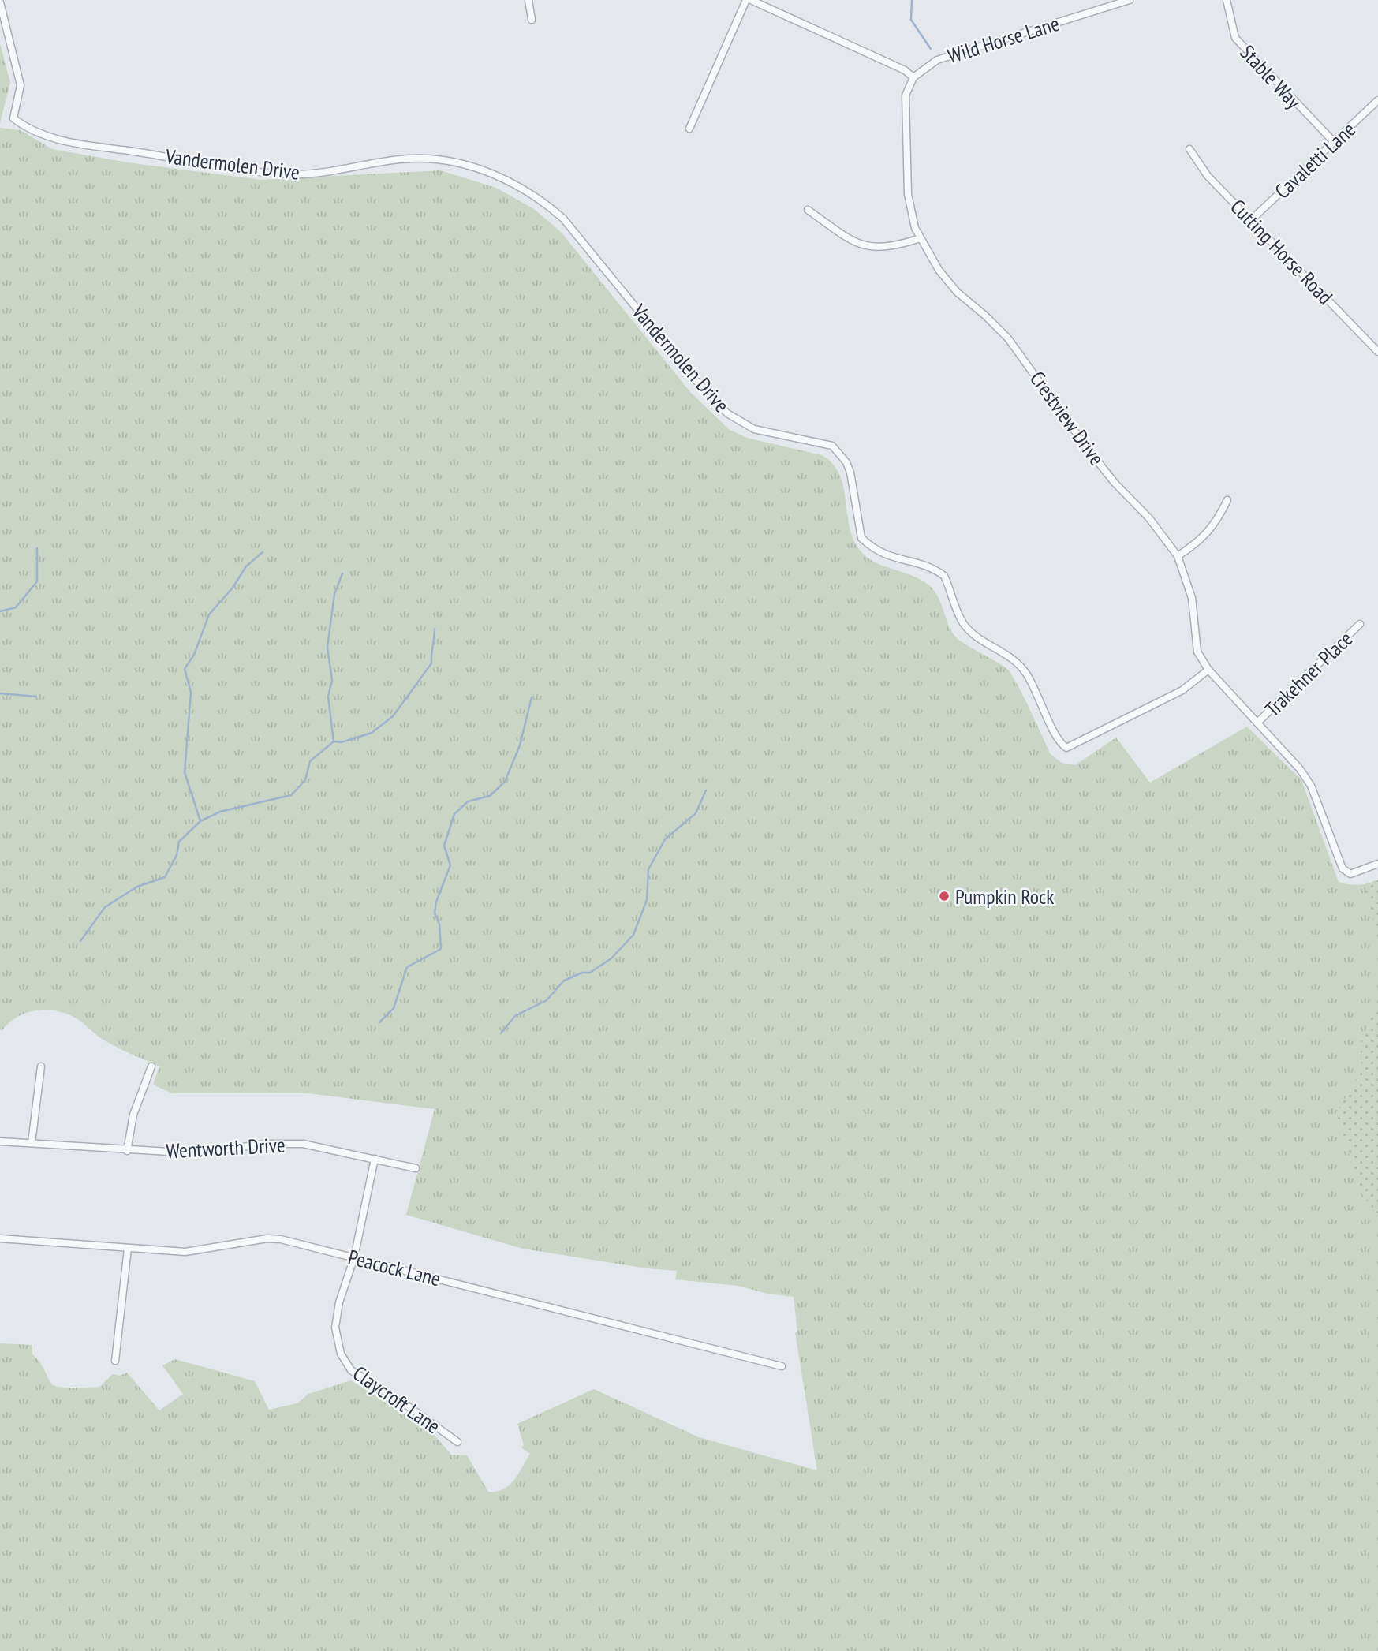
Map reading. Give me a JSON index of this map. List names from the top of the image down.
{
  "streets": {
    "street": [
      "Wild Horse Lane",
      "Stable Way",
      "Cavaletti Lane",
      "Vandermolen Drive",
      "Cutting Horse Road",
      "Crestview Drive",
      "Trakehner Place",
      "Wentworth Drive",
      "Peacock Lane",
      "Claycroft Lane"
    ]
  },
  "crossings": [
    ["Wild Horse Lane", "Crestview Drive"],
    ["Stable Way", "Cavaletti Lane"],
    ["Cavaletti Lane", "Cutting Horse Road"],
    ["Vandermolen Drive", "Crestview Drive"],
    ["Crestview Drive", "Trakehner Place"],
    ["Wentworth Drive", "Claycroft Lane"],
    ["Peacock Lane", "Claycroft Lane"]
  ],
  "places": ["Pumpkin Rock"]
}
